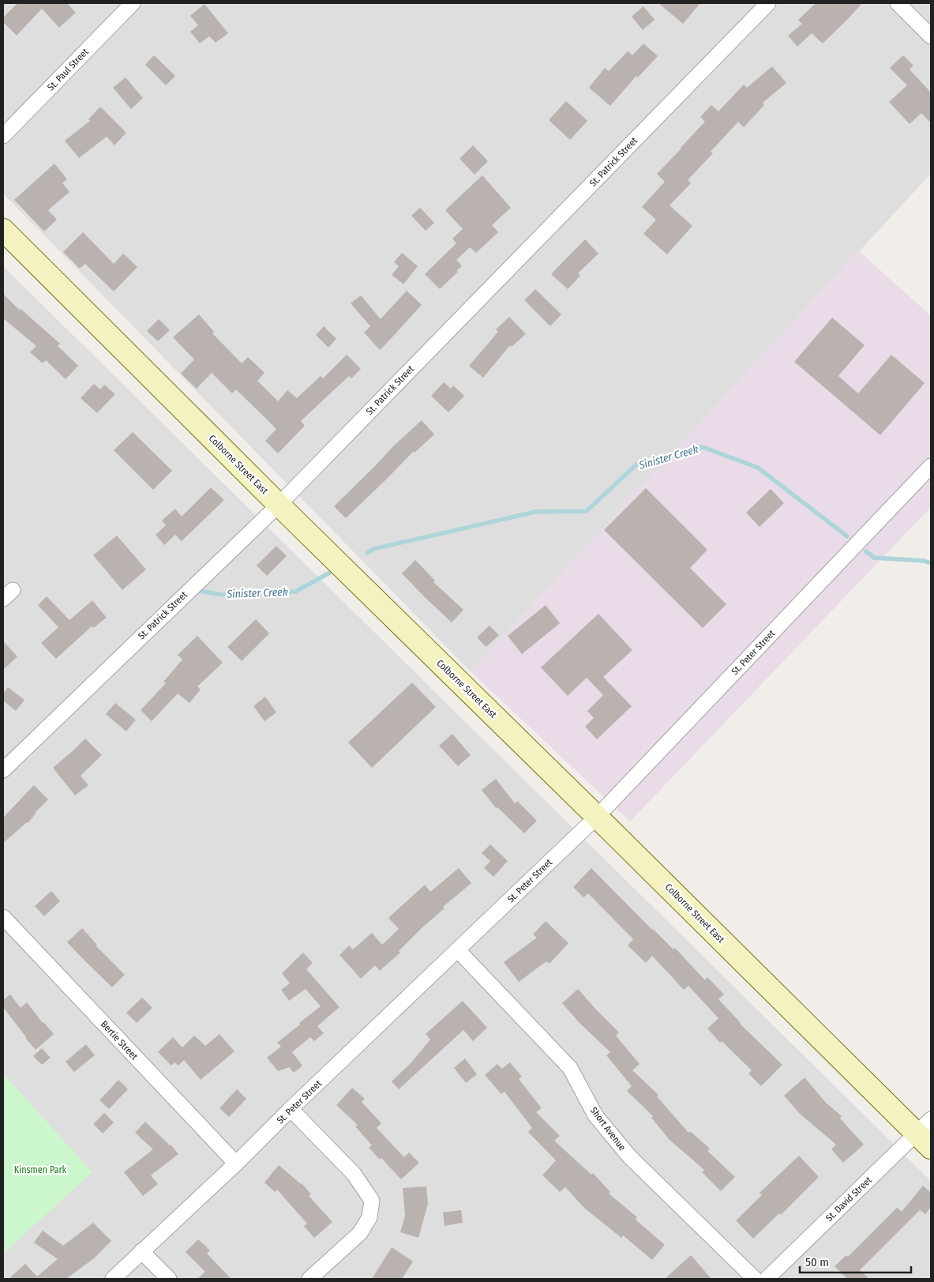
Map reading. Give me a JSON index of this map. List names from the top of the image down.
{
  "streets": {
    "main road": ["Colborne Street East"],
    "street": [
      "St. Paul Street",
      "St. Patrick Street",
      "St. Peter Street",
      "Bertie Street",
      "Short Avenue",
      "St. David Street"
    ]
  },
  "crossings": [
    ["St. Patrick Street", "Colborne Street East"],
    ["Colborne Street East", "St. Peter Street"],
    ["Colborne Street East", "St. David Street"],
    ["St. Peter Street", "Bertie Street"],
    ["St. Peter Street", "Short Avenue"]
  ],
  "water": ["Sinister Creek"],
  "parks": ["Kinsmen Park"],
  "scale_bar": "50 m"
}
